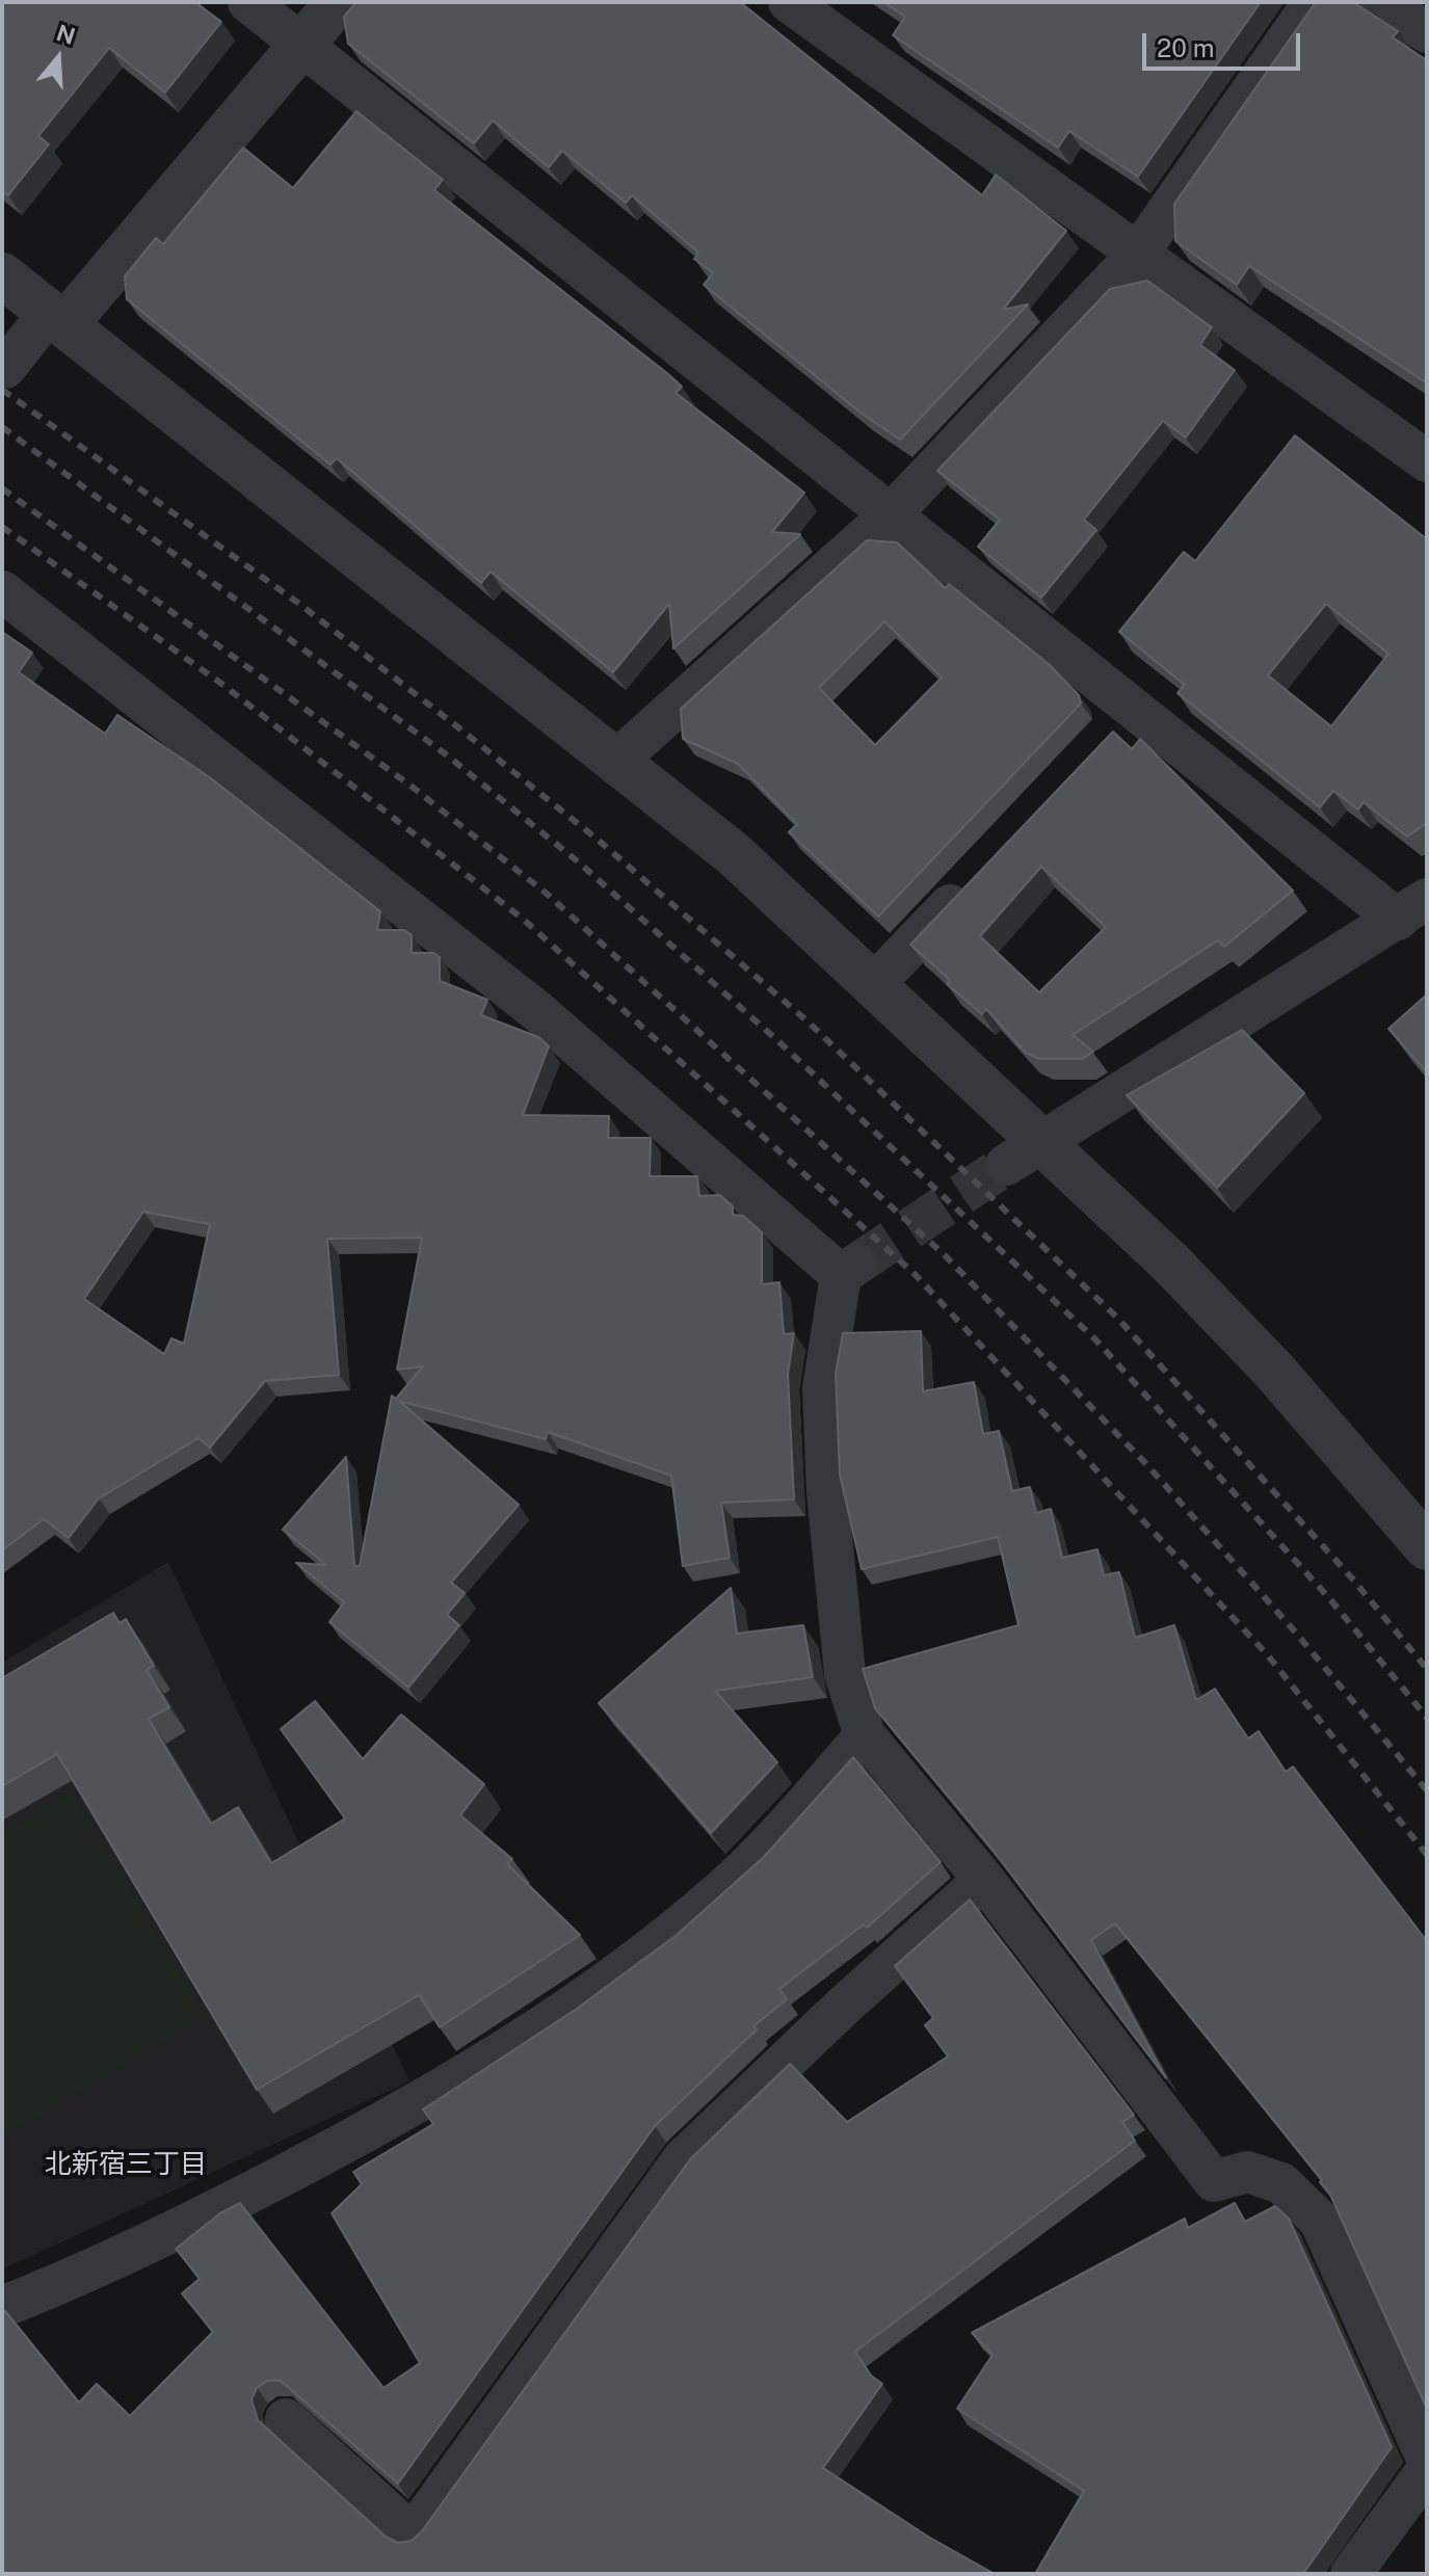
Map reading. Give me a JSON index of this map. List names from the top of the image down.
{
  "districts": ["北新宿三丁目"],
  "scale_bar": "20 m",
  "north": "top"
}
